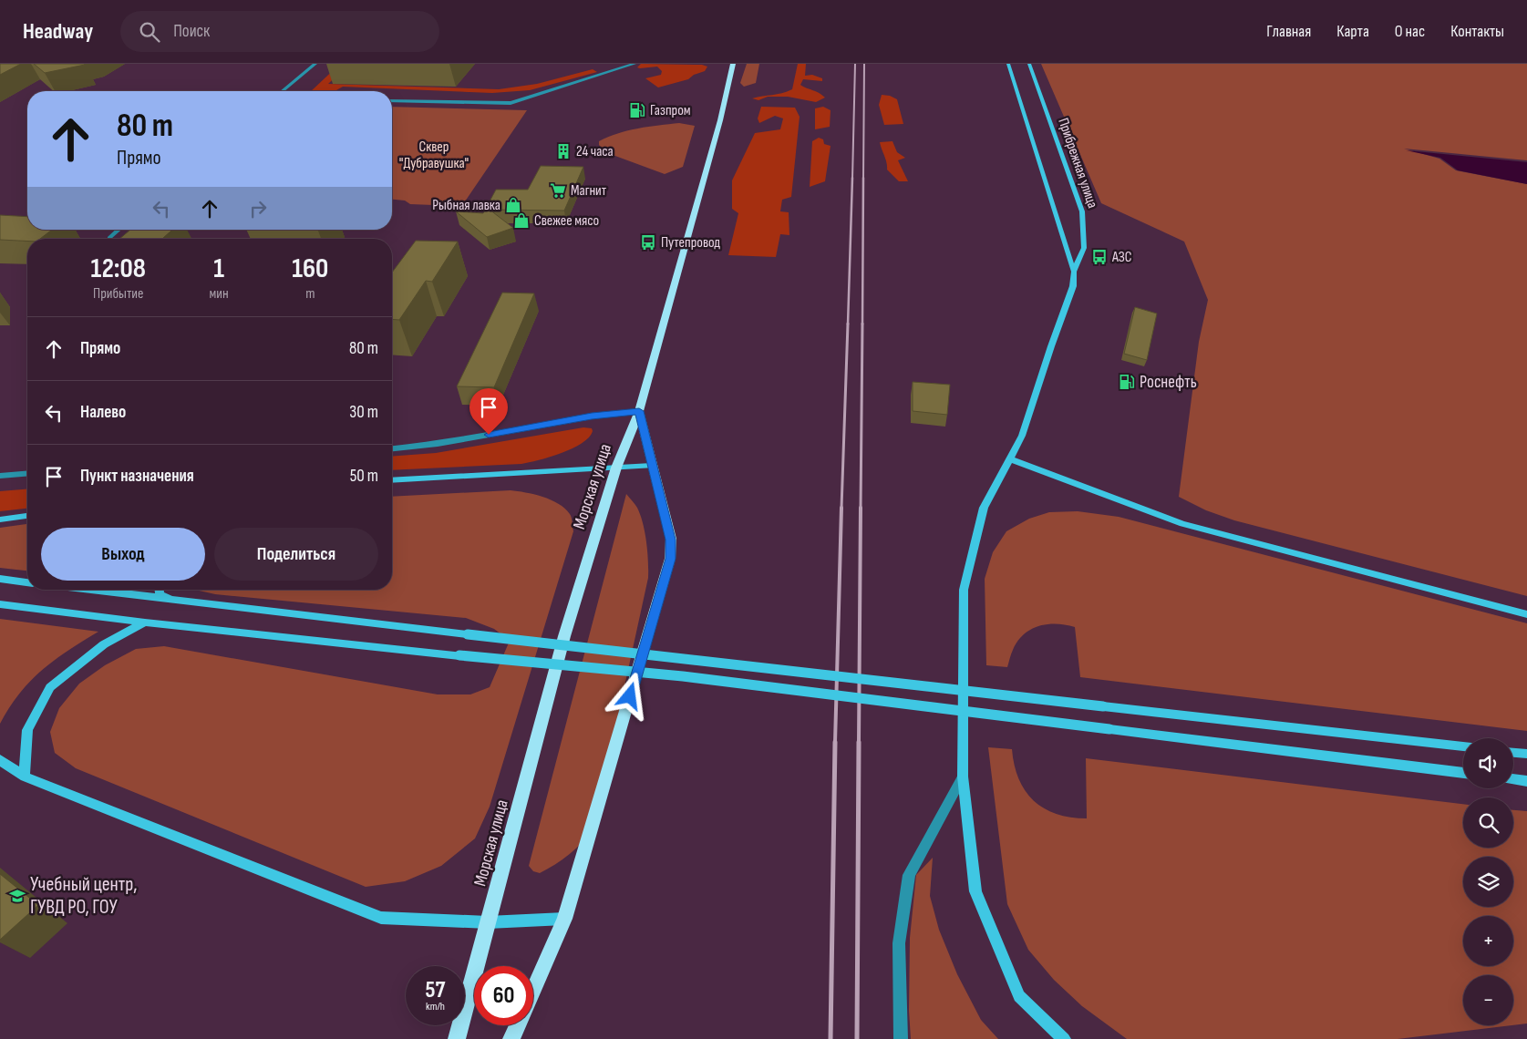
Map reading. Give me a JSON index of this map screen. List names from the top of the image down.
{
  "streets": {
    "main road": ["Прибрежная улица", "Морская улица"]
  },
  "parks": ["Сквер \"Дубравушка\""],
  "places": {
    "fuel station": ["Газпром", "Роснефть"],
    "building": ["24 часа"],
    "supermarket": ["Магнит"],
    "shop": ["Рыбная лавка", "Свежее мясо"],
    "bus stop": ["Путепровод", "АЗС"],
    "school or university": ["Учебный центр, ГУВД РО, ГОУ"]
  },
  "page": {
    "header": "Headway",
    "search": "Поиск",
    "nav": [
      "Главная",
      "Карта",
      "О нас",
      "Контакты"
    ],
    "turn": ["80 m", "Прямо"],
    "eta": [
      "12:08",
      "Прибытие",
      "1",
      "мин",
      "160",
      "m"
    ],
    "list": [
      {
        "name": "Прямо",
        "value": "80 m"
      },
      {
        "name": "Налево",
        "value": "30 m"
      },
      {
        "name": "Пункт назначения",
        "value": "50 m"
      }
    ],
    "buttons": ["Выход", "Поделиться"],
    "map_buttons": ["+", "−"],
    "speed": "57 km/h",
    "limit": "60"
  }
}
